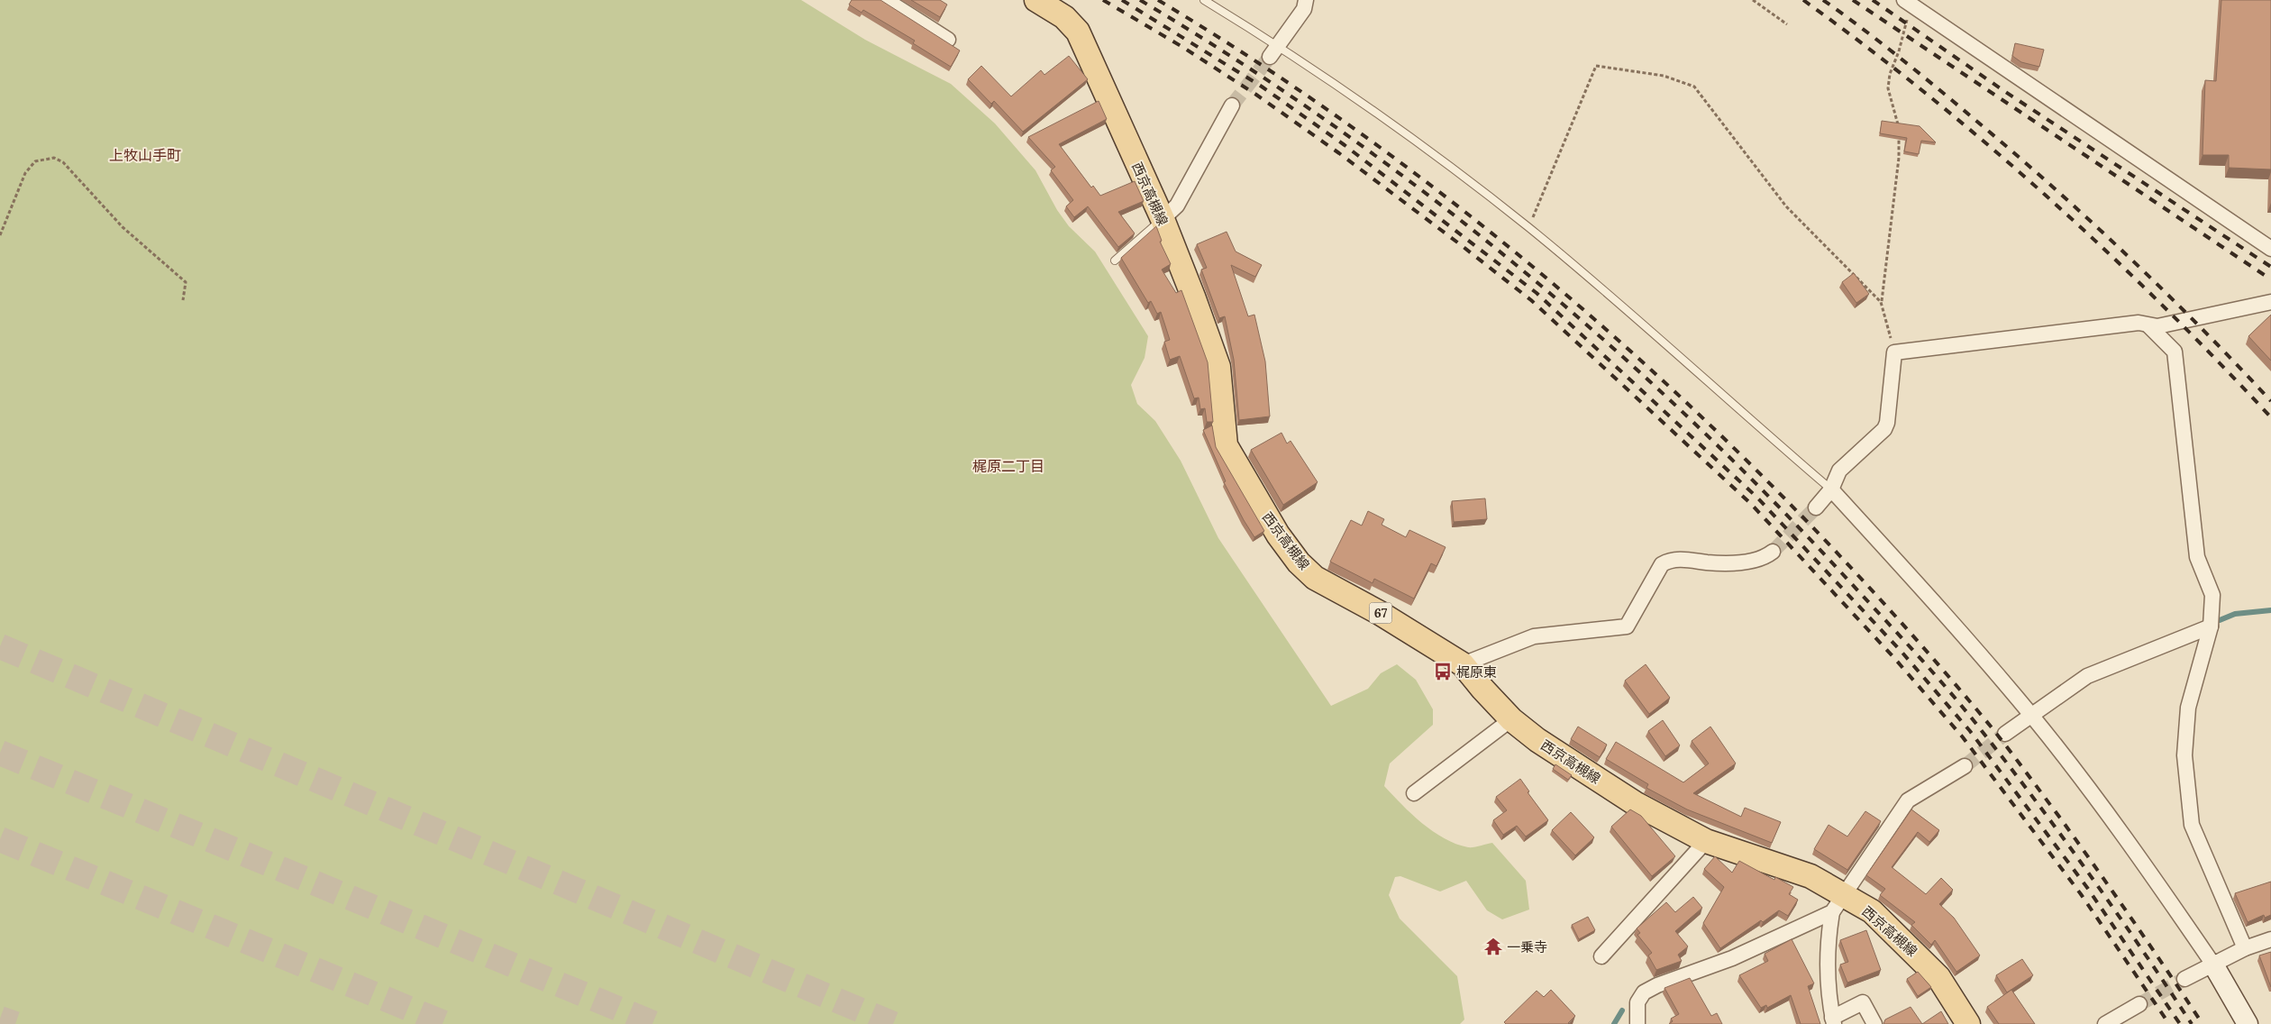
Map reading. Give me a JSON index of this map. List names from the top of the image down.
{
  "streets": {
    "main road": ["西京高槻線", "67"]
  },
  "districts": ["上牧山手町", "梶原二丁目"],
  "places": {
    "bus stop": ["梶原東"],
    "temple": ["一乗寺"]
  }
}
